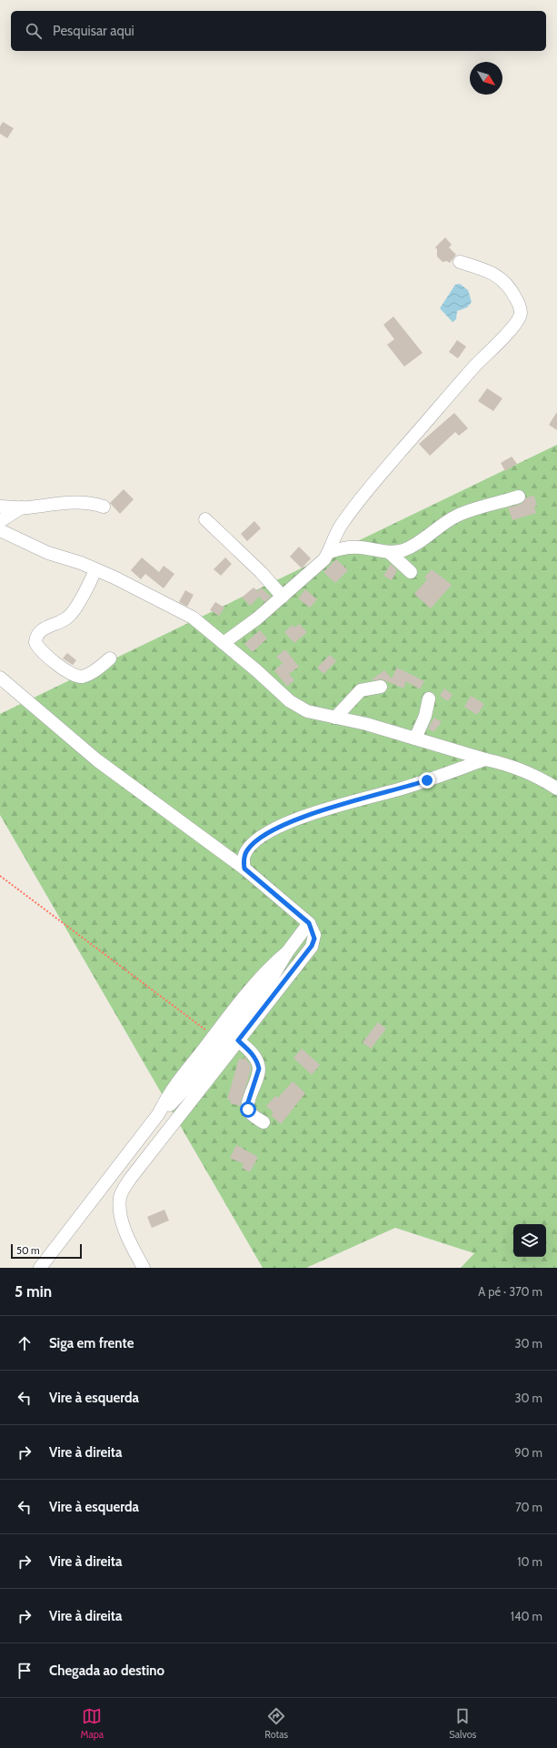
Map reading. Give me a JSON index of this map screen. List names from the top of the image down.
{
  "scale_bar": "50 m",
  "north": "bottom right",
  "page": {
    "search": "Pesquisar aqui",
    "scale": "50 m",
    "heading": ["5 min", "A pé · 370 m"],
    "list": [
      ["Siga em frente", "30 m"],
      ["Vire à esquerda", "30 m"],
      ["Vire à direita", "90 m"],
      ["Vire à esquerda", "70 m"],
      ["Vire à direita", "10 m"],
      ["Vire à direita", "140 m"],
      "Chegada ao destino"
    ],
    "nav": ["Mapa", "Rotas", "Salvos"]
  }
}
